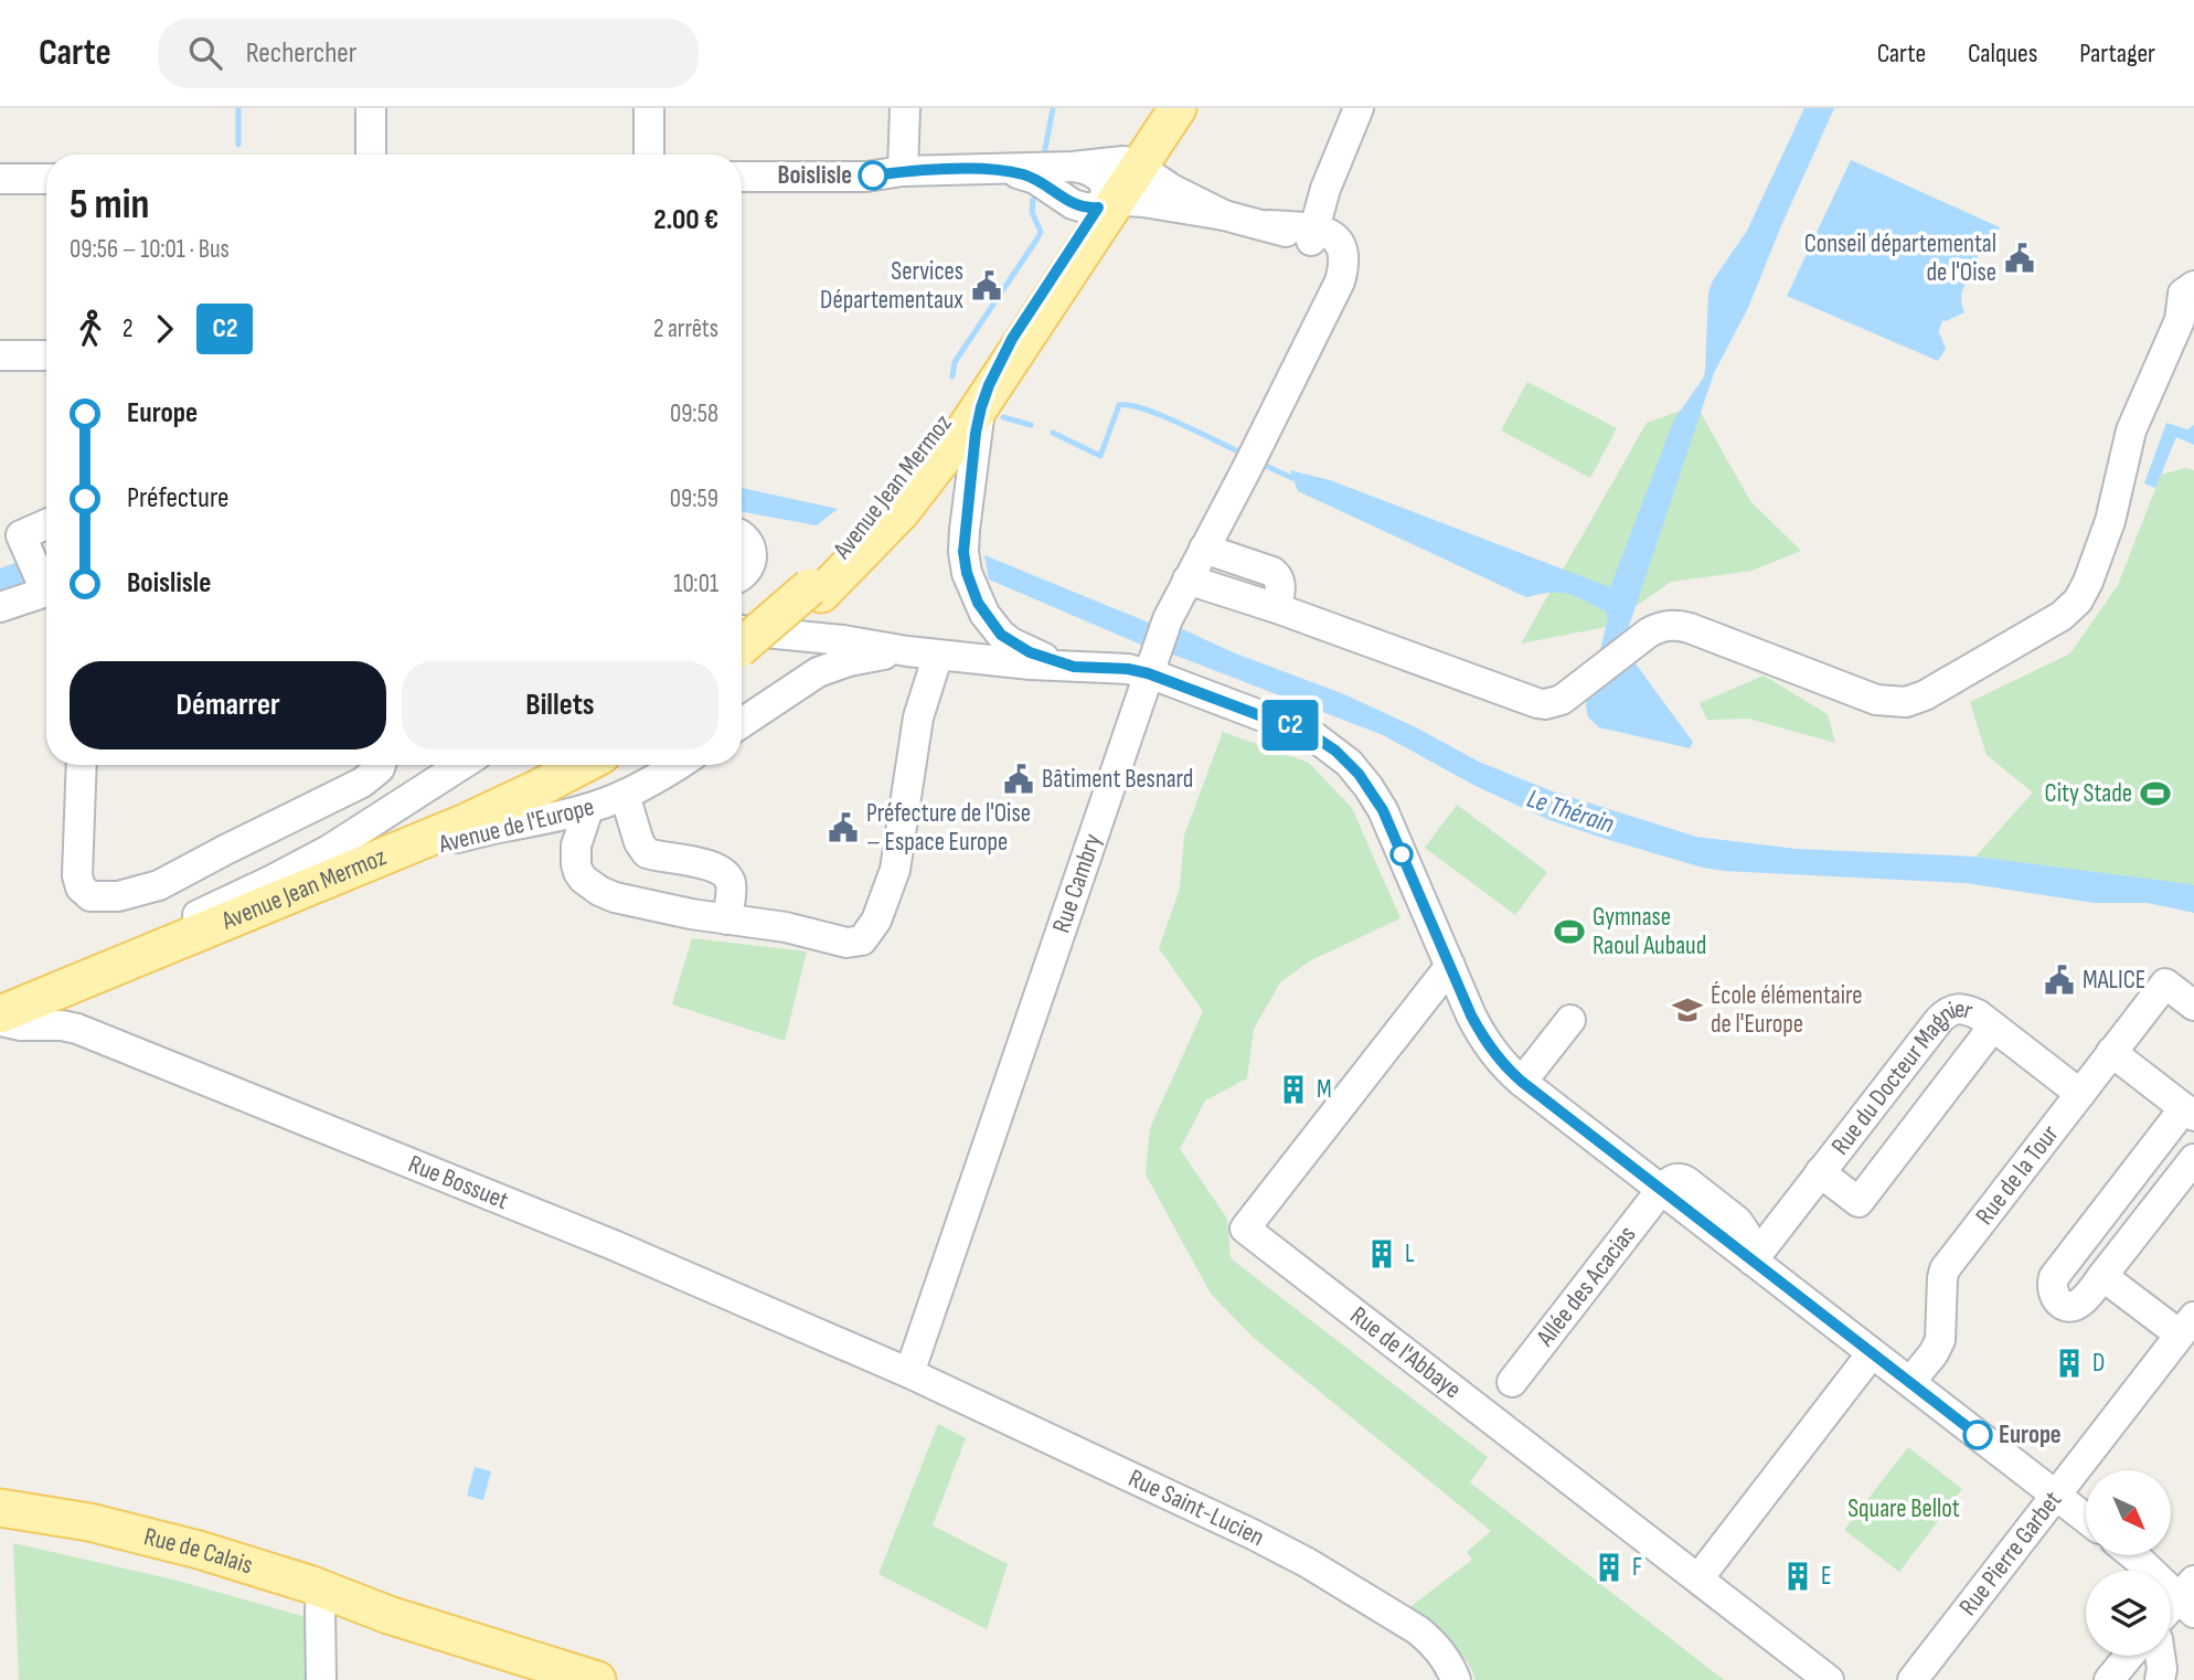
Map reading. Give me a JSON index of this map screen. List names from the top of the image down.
{
  "streets": {
    "main road": ["Avenue Jean Mermoz", "Rue de Calais"],
    "street": [
      "Avenue de l'Europe",
      "Rue Cambry",
      "Rue du Docteur Magnier",
      "Rue de la Tour",
      "Rue Bossuet",
      "Allée des Acacias",
      "Rue de l'Abbaye",
      "Rue Saint-Lucien",
      "Rue Pierre Garbet"
    ]
  },
  "crossings": [
    ["Avenue Jean Mermoz", "Avenue de l'Europe"],
    ["Rue Cambry", "Rue Bossuet"],
    ["Rue Cambry", "Rue Saint-Lucien"],
    ["Rue du Docteur Magnier", "Rue de la Tour"],
    ["Rue Bossuet", "Rue Saint-Lucien"]
  ],
  "water": ["Le Thérain"],
  "parks": ["Square Bellot"],
  "places": {
    "other": ["Boislisle", "Europe"],
    "public building": [
      "Conseil départemental de l'Oise",
      "Services Départementaux",
      "Bâtiment Besnard",
      "Préfecture de l'Oise – Espace Europe",
      "MALICE"
    ],
    "sports": ["City Stade", "Gymnase Raoul Aubaud"],
    "school or university": ["École élémentaire de l'Europe"],
    "building": [
      "M",
      "L",
      "D",
      "F",
      "E"
    ]
  },
  "lines": ["bus line C2"],
  "north": "bottom right",
  "page": {
    "header": "Carte",
    "search": "Rechercher",
    "nav": ["Carte", "Calques", "Partager"],
    "on_map": "C2",
    "heading": ["5 min", "09:56 – 10:01 · Bus", "2.00 €"],
    "legs": ["2", "C2", "2 arrêts"],
    "list": [
      {
        "name": "Europe",
        "value": "09:58"
      },
      {
        "name": "Préfecture",
        "value": "09:59"
      },
      {
        "name": "Boislisle",
        "value": "10:01"
      }
    ],
    "buttons": ["Démarrer", "Billets"]
  }
}
